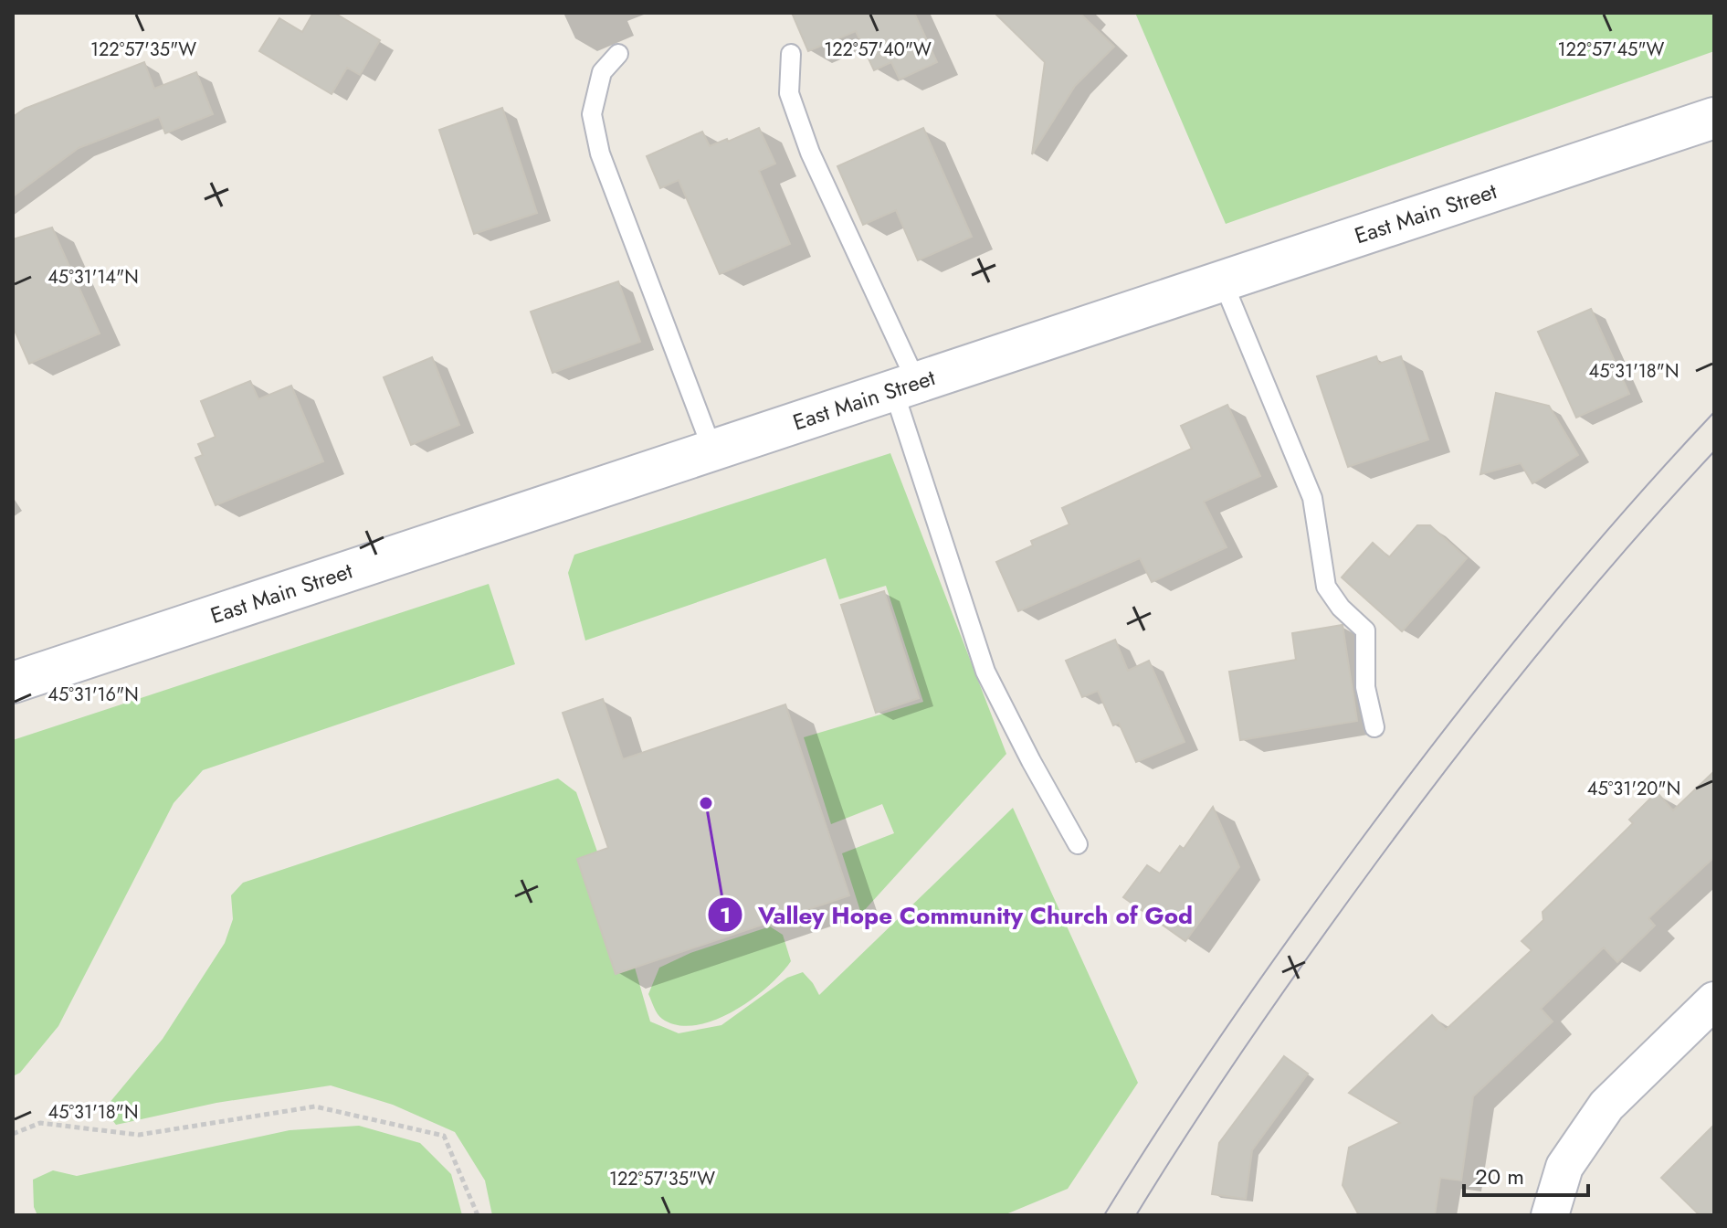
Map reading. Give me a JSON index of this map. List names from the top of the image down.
{
  "streets": {
    "main road": ["East Main Street"]
  },
  "places": ["Valley Hope Community Church of God"],
  "scale_bar": "20 m",
  "coordinates": [
    "122°57'35\"W",
    "122°57'40\"W",
    "122°57'45\"W",
    "45°31'14\"N",
    "45°31'18\"N",
    "45°31'16\"N",
    "45°31'20\"N"
  ]
}
